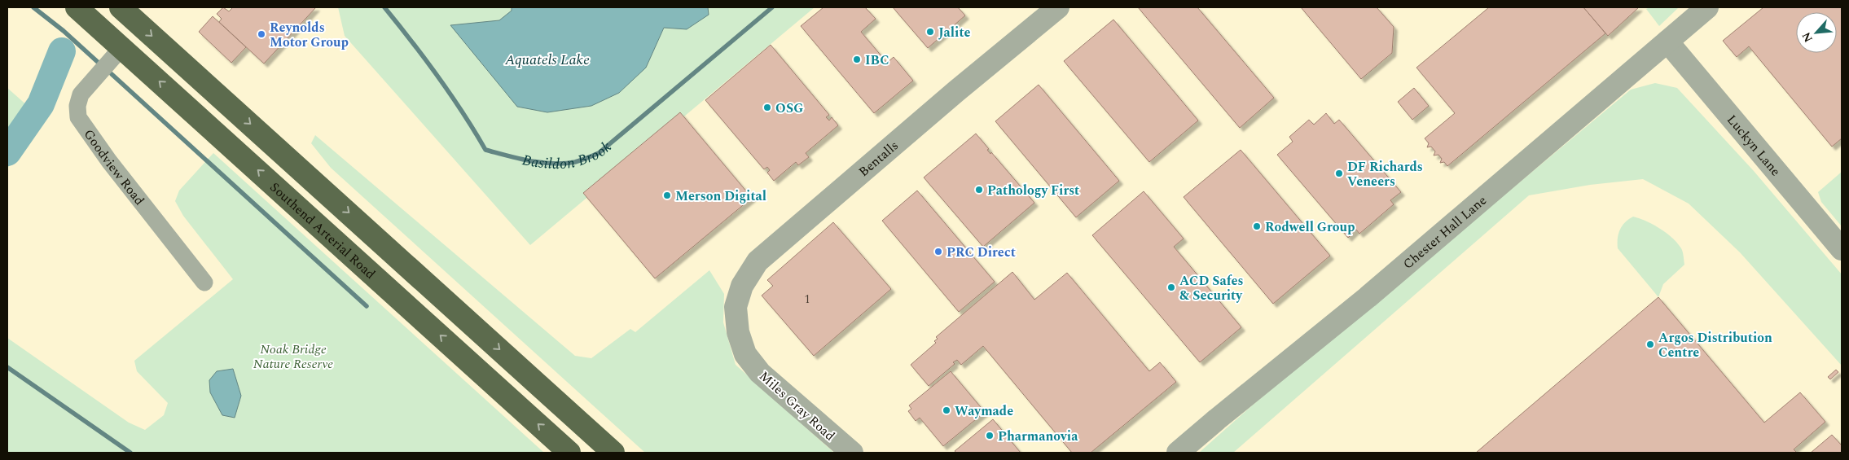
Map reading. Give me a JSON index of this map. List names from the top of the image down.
{
  "streets": {
    "highway": ["Southend Arterial Road"],
    "street": [
      "Luckyn Lane",
      "Bentalls",
      "Goodview Road",
      "Chester Hall Lane",
      "Miles Gray Road"
    ]
  },
  "crossings": [
    ["Luckyn Lane", "Chester Hall Lane"],
    ["Bentalls", "Miles Gray Road"],
    ["Goodview Road", "Southend Arterial Road"]
  ],
  "water": ["Aquatels Lake", "Basildon Brook"],
  "parks": ["Noak Bridge Nature Reserve"],
  "places": [
    "Jalite",
    "Reynolds Motor Group",
    "IBC",
    "OSG",
    "DF Richards Veneers",
    "Pathology First",
    "Merson Digital",
    "Rodwell Group",
    "PRC Direct",
    "ACD Safes & Security",
    "Argos Distribution Centre",
    "Waymade",
    "Pharmanovia"
  ],
  "house_numbers": ["1"],
  "north": "bottom left"
}
